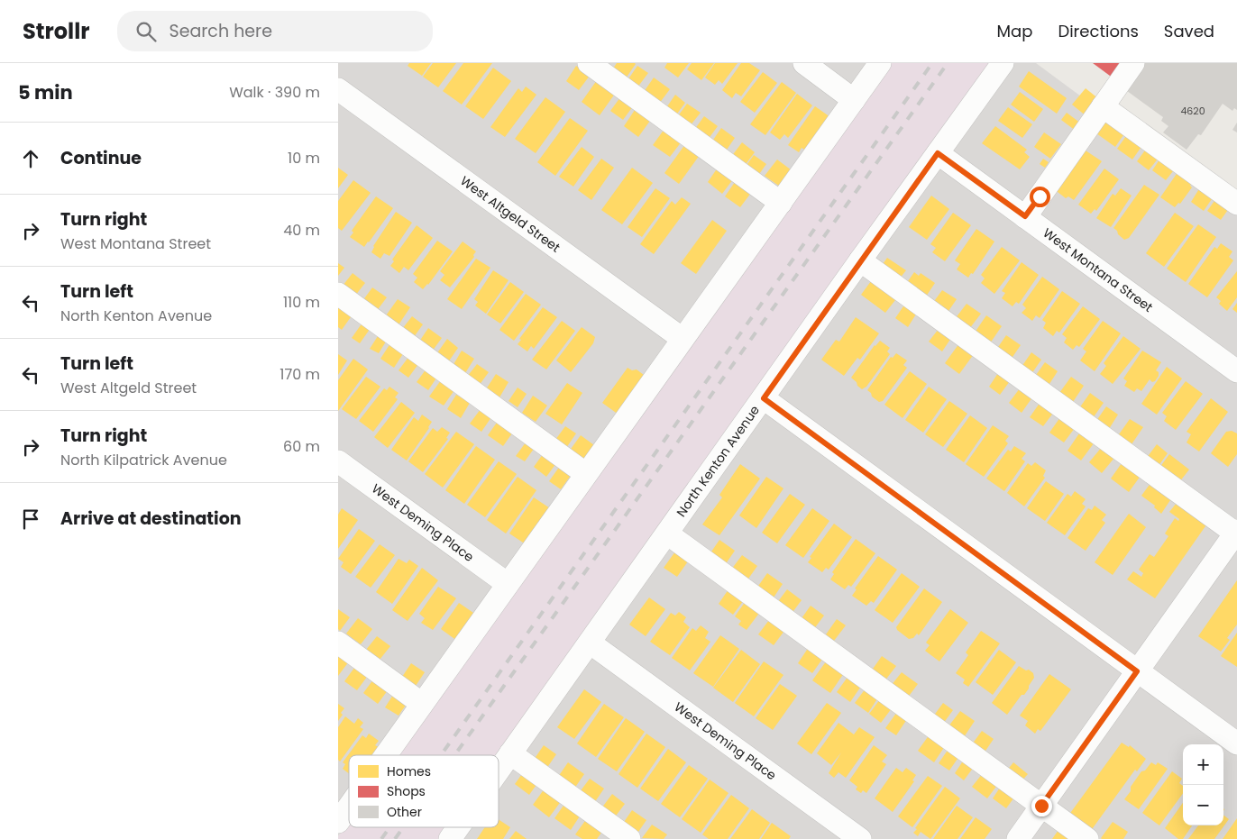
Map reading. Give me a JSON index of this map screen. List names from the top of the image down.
{
  "streets": {
    "street": [
      "West Altgeld Street",
      "West Montana Street",
      "North Kenton Avenue",
      "West Deming Place"
    ]
  },
  "crossings": [
    ["West Montana Street", "North Kenton Avenue"],
    ["North Kenton Avenue", "West Deming Place"]
  ],
  "house_numbers": ["4620"],
  "legend": ["Homes", "Shops", "Other"],
  "page": {
    "header": "Strollr",
    "search": "Search here",
    "nav": ["Map", "Directions", "Saved"],
    "heading": ["5 min", "Walk · 390 m"],
    "list": [
      ["Continue", "10 m"],
      ["Turn right", "West Montana Street", "40 m"],
      ["Turn left", "North Kenton Avenue", "110 m"],
      ["Turn left", "West Altgeld Street", "170 m"],
      ["Turn right", "North Kilpatrick Avenue", "60 m"],
      "Arrive at destination"
    ],
    "map_buttons": ["+", "−"]
  }
}
